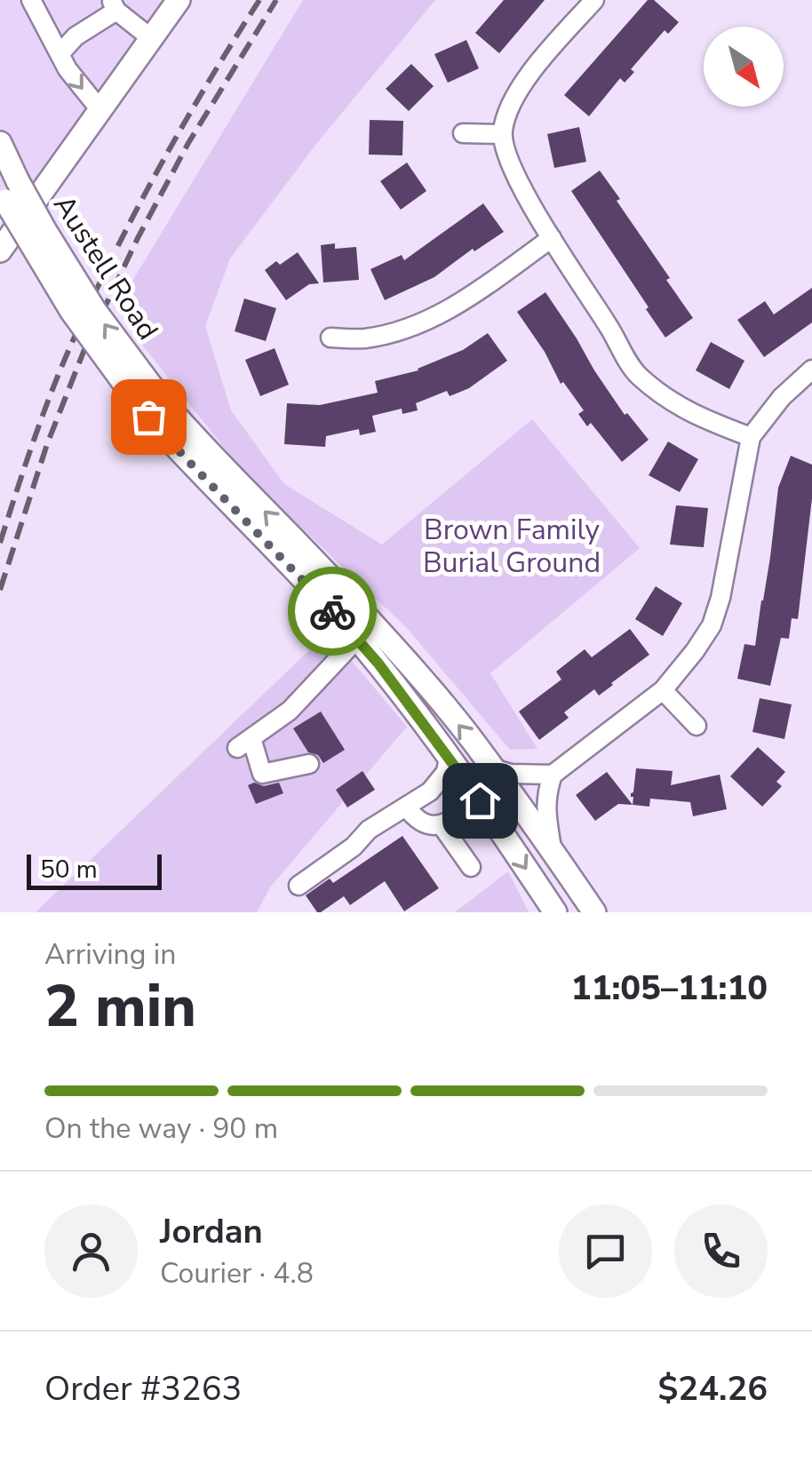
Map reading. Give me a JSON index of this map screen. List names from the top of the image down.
{
  "streets": {
    "main road": ["Austell Road"]
  },
  "parks": ["Brown Family Burial Ground"],
  "scale_bar": "50 m",
  "north": "bottom right",
  "page": {
    "scale": "50 m",
    "heading": ["2 min", "Arriving in", "11:05–11:10"],
    "panel": [
      "Jordan",
      "Courier · 4.8",
      "Order #3263",
      "$24.26"
    ],
    "bar": "On the way · 90 m"
  }
}
